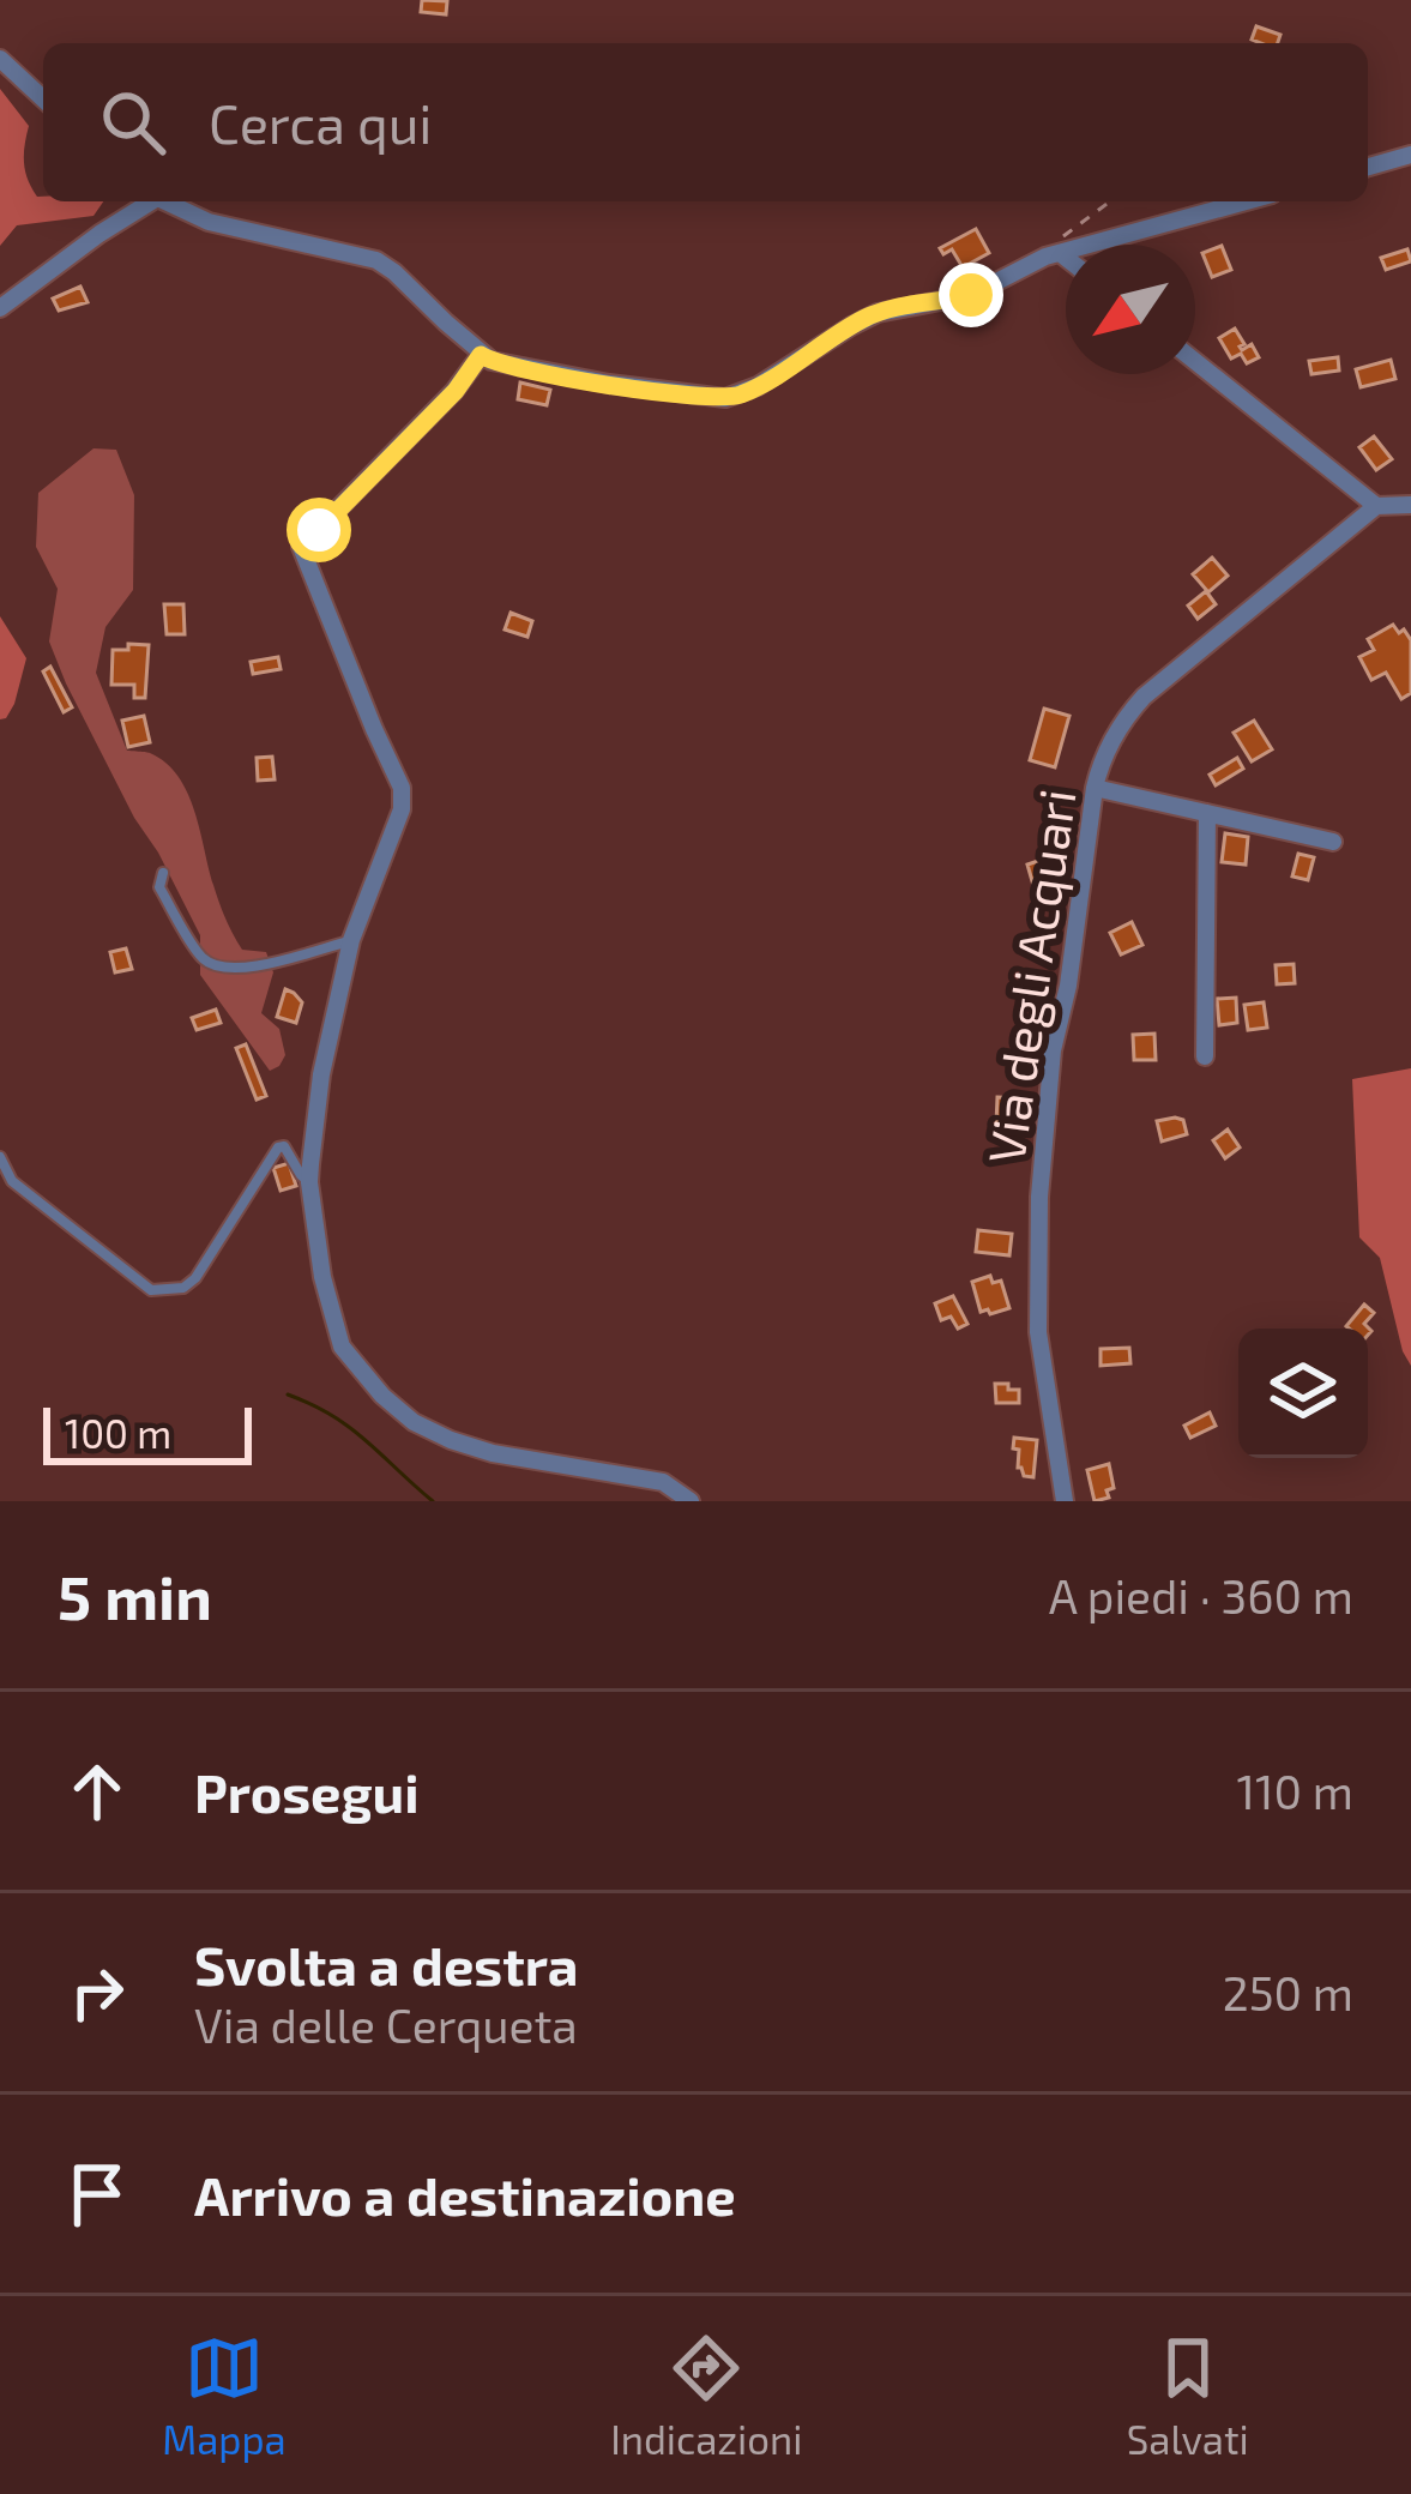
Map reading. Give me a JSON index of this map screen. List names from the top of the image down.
{
  "streets": {
    "street": ["Via degli Acquari"]
  },
  "scale_bar": "100 m",
  "north": "bottom left",
  "page": {
    "search": "Cerca qui",
    "scale": "100 m",
    "heading": ["5 min", "A piedi · 360 m"],
    "list": [
      ["Prosegui", "110 m"],
      ["Svolta a destra", "Via delle Cerqueta", "250 m"],
      "Arrivo a destinazione"
    ],
    "nav": ["Mappa", "Indicazioni", "Salvati"]
  }
}
